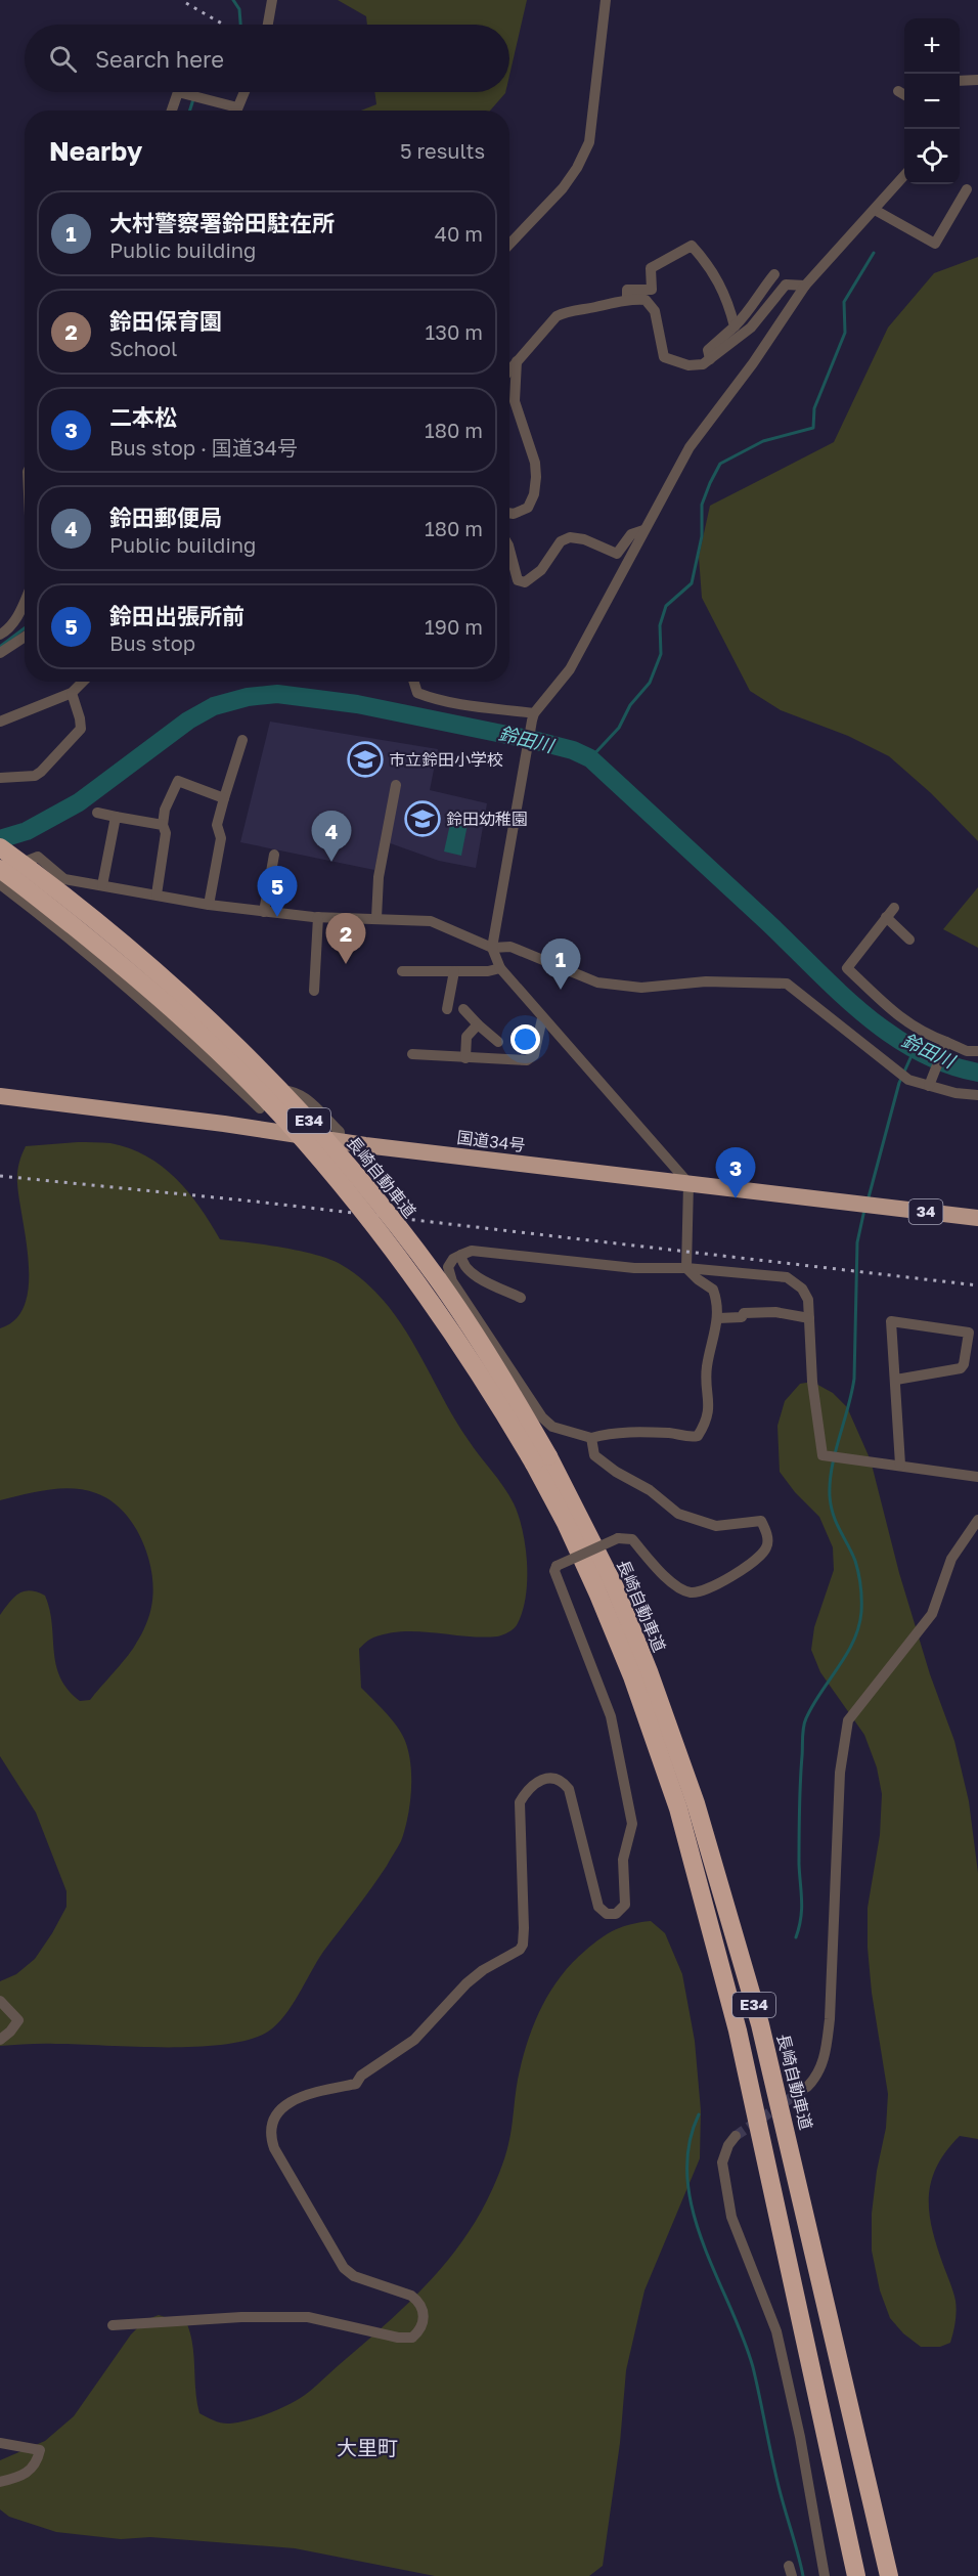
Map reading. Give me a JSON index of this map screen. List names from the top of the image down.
{
  "streets": {
    "highway": [
      "E34",
      "国道34号",
      "長崎自動車道",
      "34"
    ]
  },
  "districts": ["大里町"],
  "water": ["鈴田川"],
  "places": {
    "school or university": ["市立鈴田小学校", "鈴田幼稚園"]
  },
  "page": {
    "map_buttons": ["+", "−"],
    "search": "Search here",
    "heading": ["Nearby", "5 results"],
    "list": [
      {
        "mark": "1",
        "name": "大村警察署鈴田駐在所",
        "note": "Public building",
        "value": "40 m"
      },
      {
        "mark": "2",
        "name": "鈴田保育園",
        "note": "School",
        "value": "130 m"
      },
      {
        "mark": "3",
        "name": "二本松",
        "note": "Bus stop · 国道34号",
        "value": "180 m"
      },
      {
        "mark": "4",
        "name": "鈴田郵便局",
        "note": "Public building",
        "value": "180 m"
      },
      {
        "mark": "5",
        "name": "鈴田出張所前",
        "note": "Bus stop",
        "value": "190 m"
      }
    ],
    "pins": [
      "4",
      "5",
      "2",
      "1",
      "3"
    ]
  }
}
